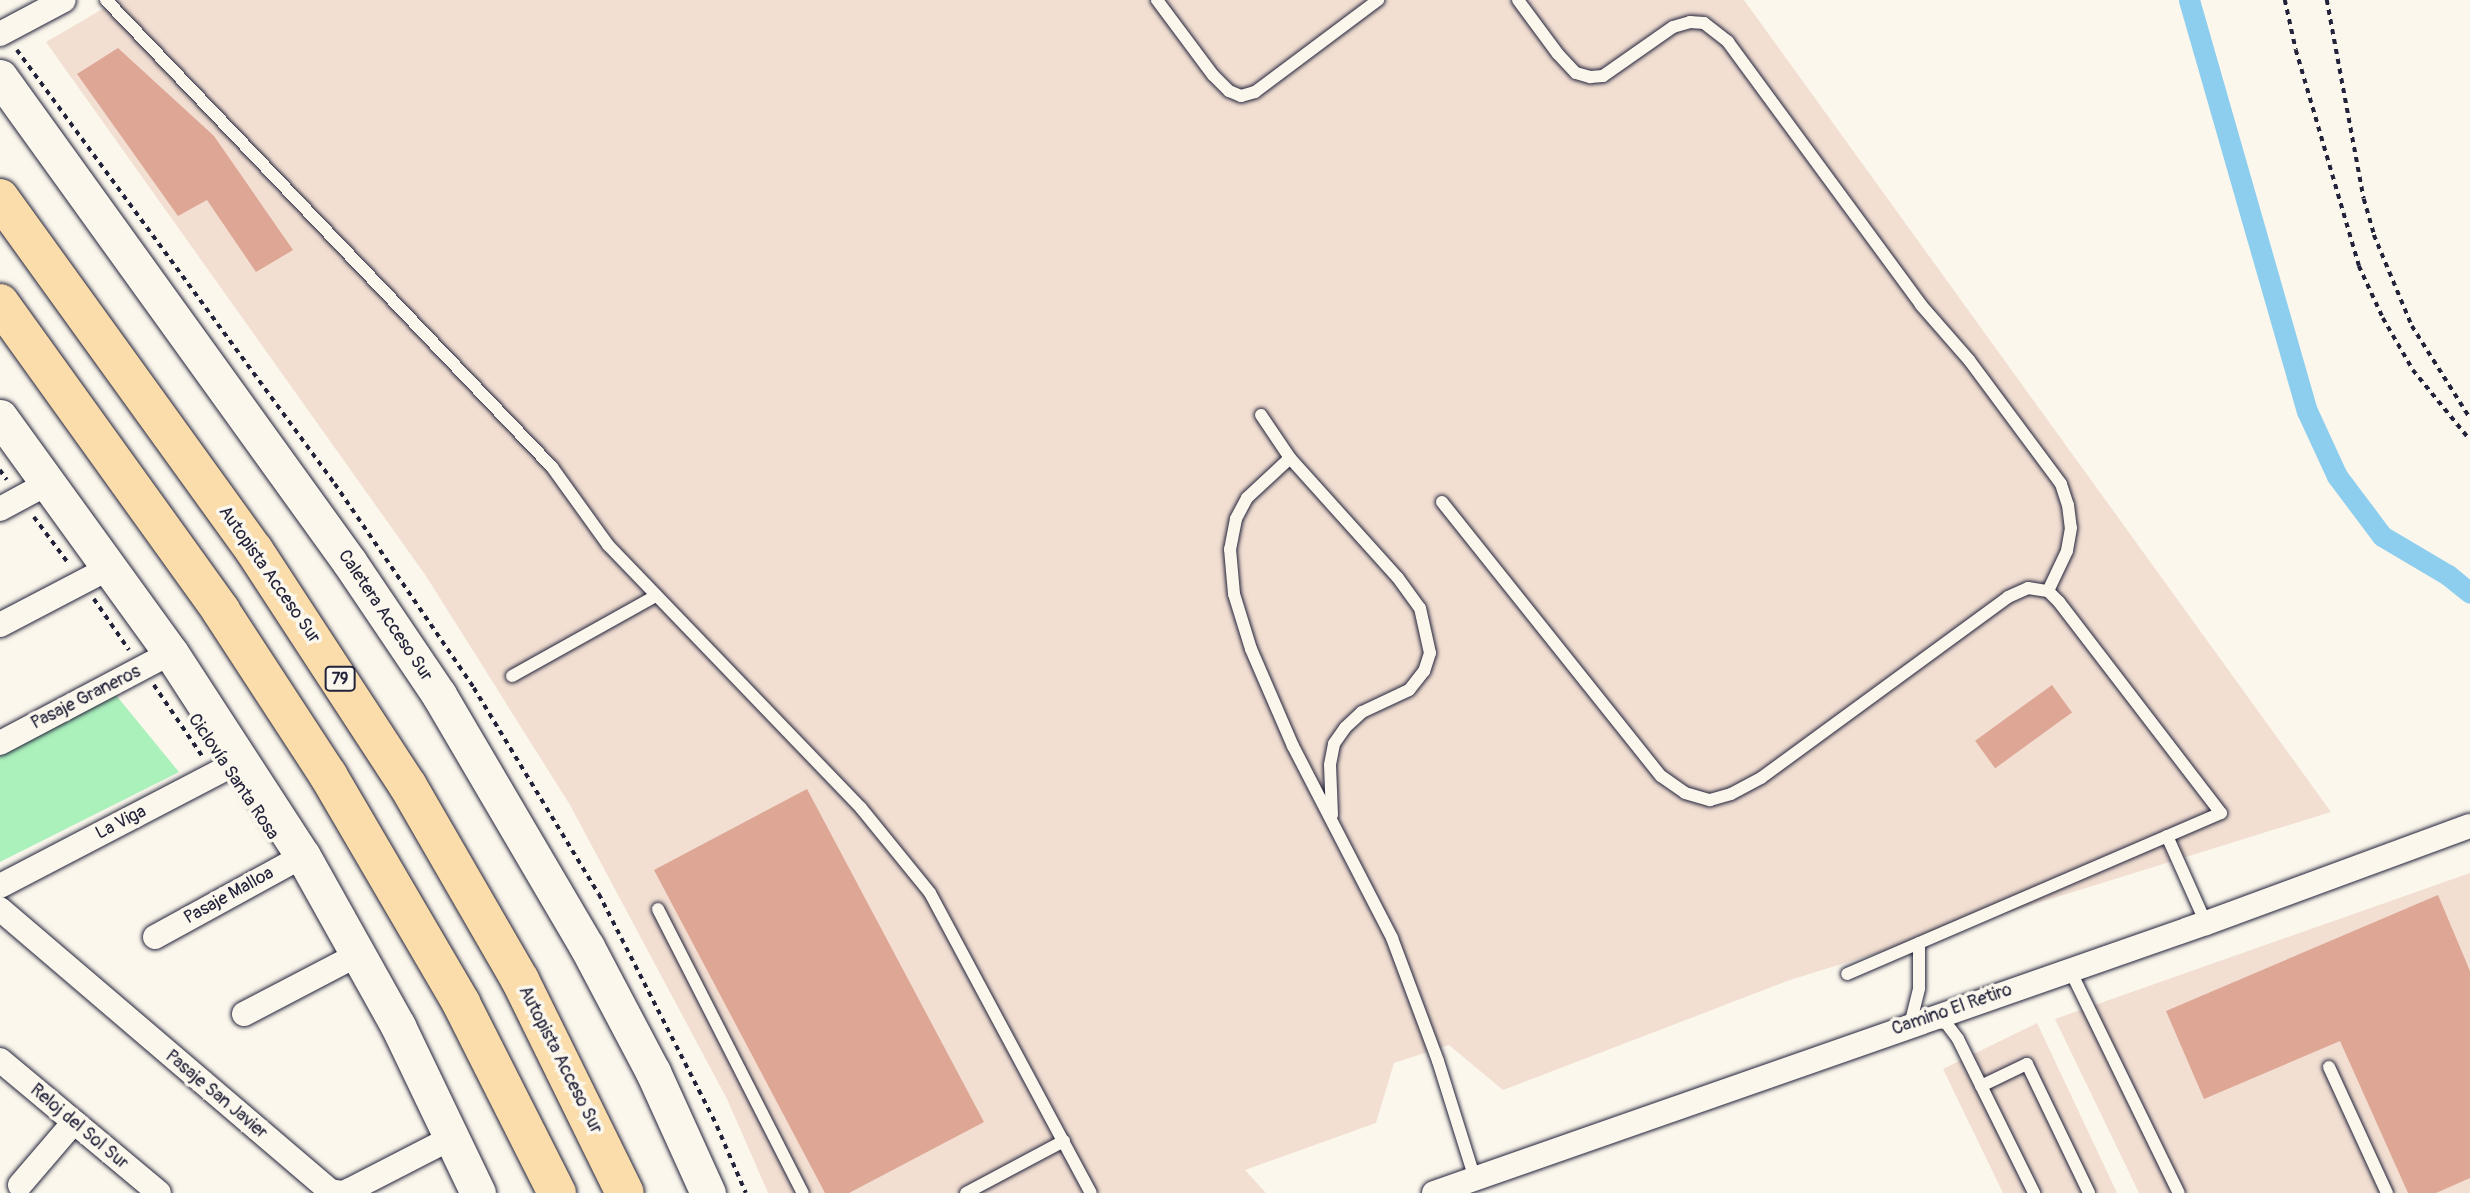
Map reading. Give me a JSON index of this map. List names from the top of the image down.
{
  "streets": {
    "highway": ["Autopista Acceso Sur", "79"],
    "main road": ["Caletera Acceso Sur"],
    "street": [
      "Pasaje Graneros",
      "La Viga",
      "Pasaje Malloa",
      "Camino El Retiro",
      "Pasaje San Javier",
      "Reloj del Sol Sur"
    ],
    "path": ["Ciclovía Santa Rosa"]
  },
  "crossings": [
    ["Pasaje Graneros", "Ciclovía Santa Rosa"],
    ["Ciclovía Santa Rosa", "La Viga"]
  ]
}
